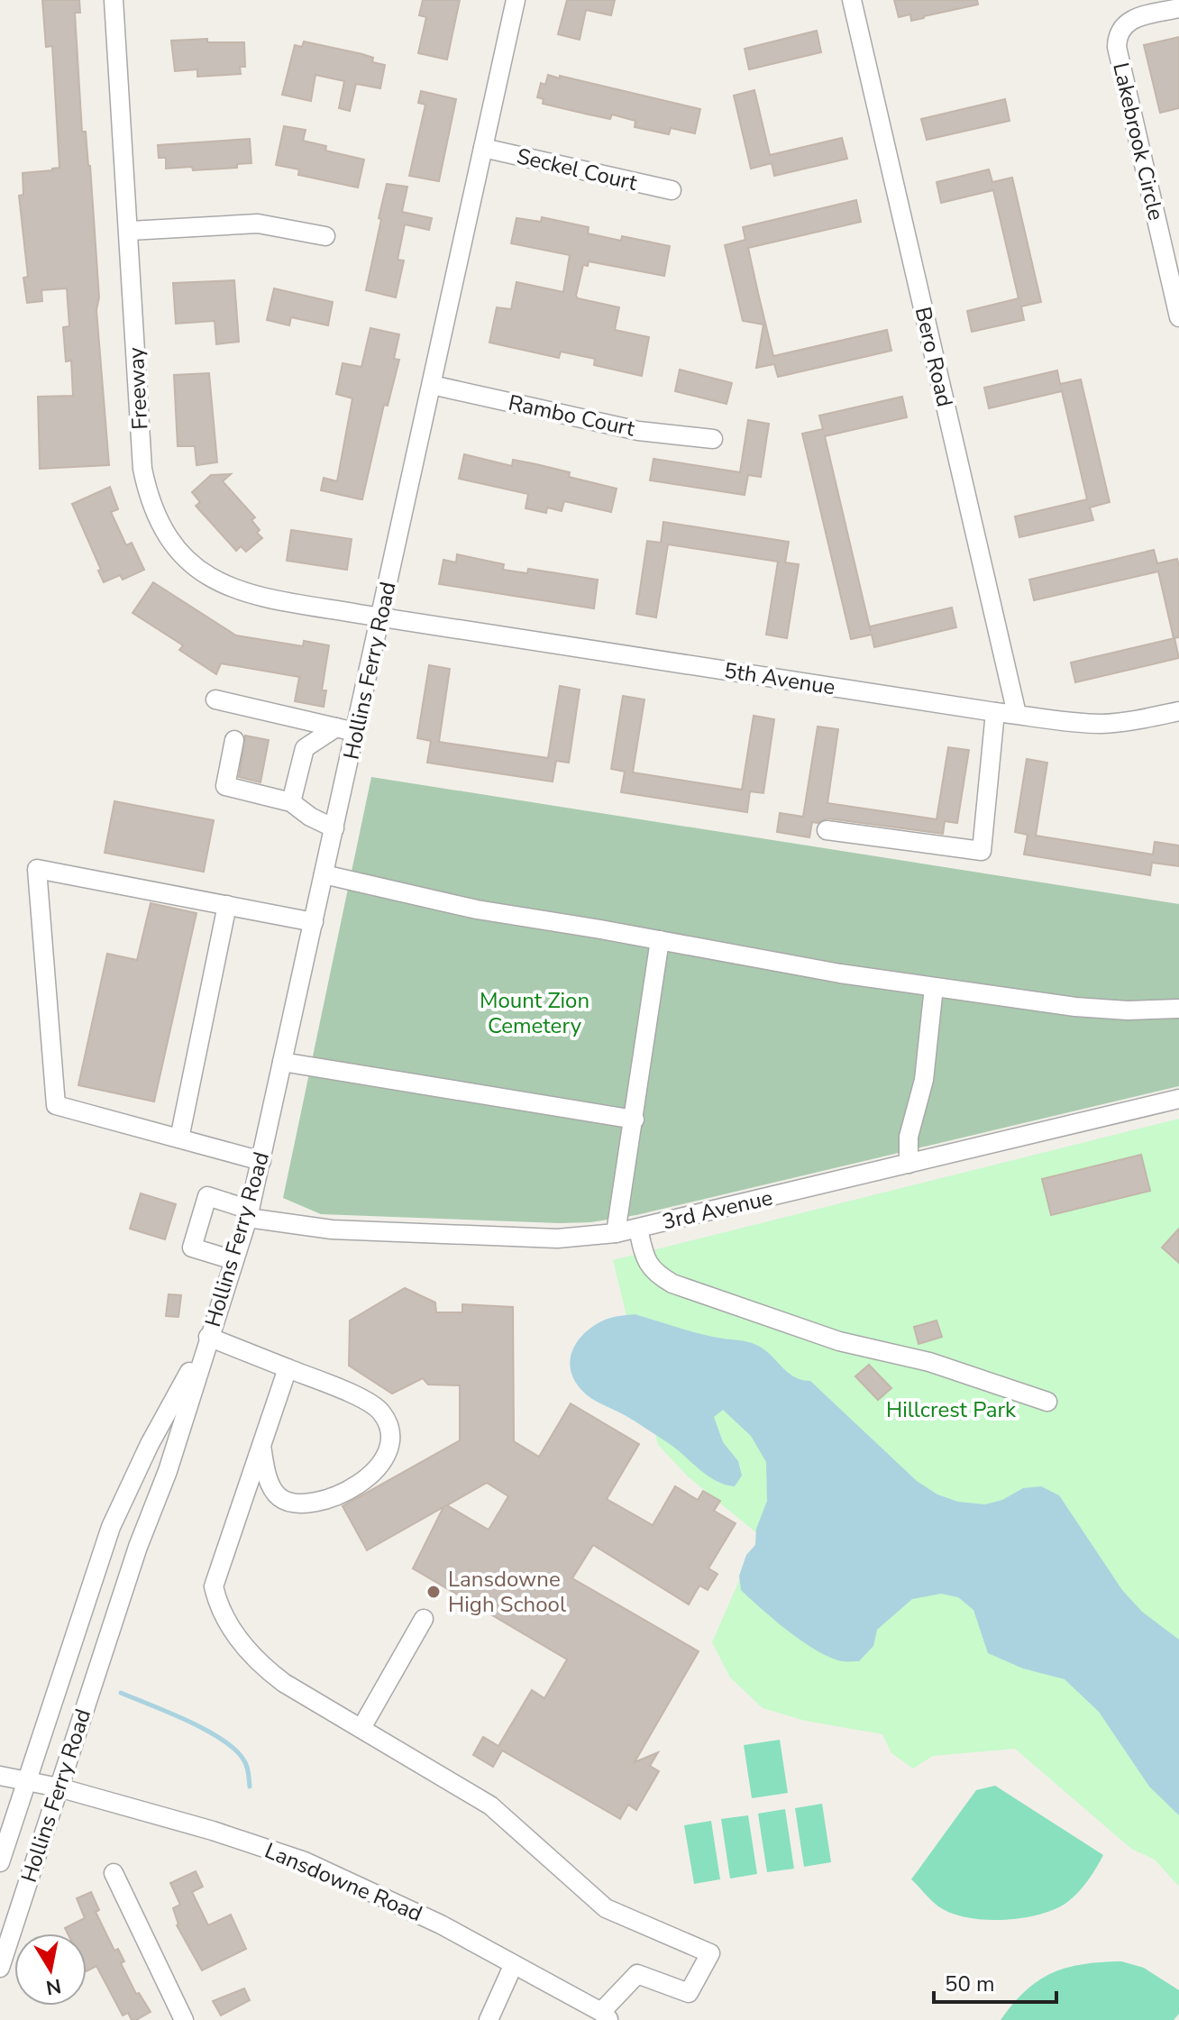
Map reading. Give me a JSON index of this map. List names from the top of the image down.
{
  "streets": {
    "street": [
      "Lakebrook Circle",
      "Seckel Court",
      "Bero Road",
      "Freeway",
      "Rambo Court",
      "Hollins Ferry Road",
      "5th Avenue",
      "3rd Avenue",
      "Lansdowne Road"
    ]
  },
  "crossings": [
    ["Seckel Court", "Hollins Ferry Road"],
    ["Bero Road", "5th Avenue"],
    ["Freeway", "Hollins Ferry Road"],
    ["Freeway", "5th Avenue"],
    ["Rambo Court", "Hollins Ferry Road"],
    ["Hollins Ferry Road", "5th Avenue"],
    ["Hollins Ferry Road", "3rd Avenue"],
    ["Hollins Ferry Road", "Lansdowne Road"]
  ],
  "parks": ["Mount Zion Cemetery", "Hillcrest Park"],
  "places": ["Lansdowne High School"],
  "scale_bar": "50 m",
  "north": "bottom"
}
